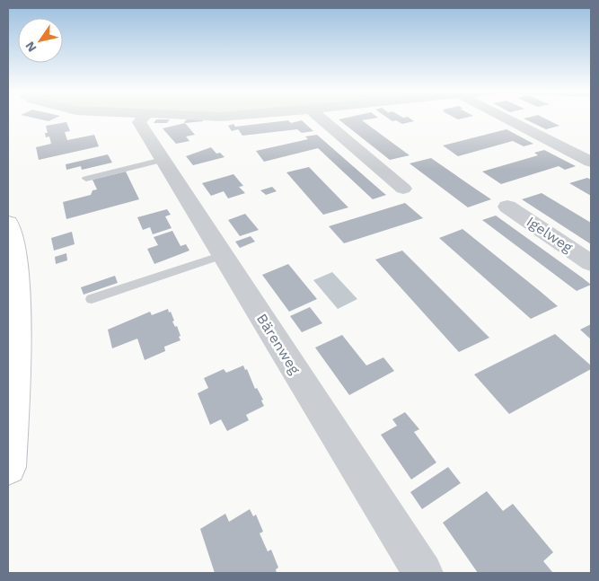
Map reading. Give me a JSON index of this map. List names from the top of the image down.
{
  "streets": {
    "street": ["Igelweg", "Bärenweg"]
  },
  "north": "bottom left"
}
